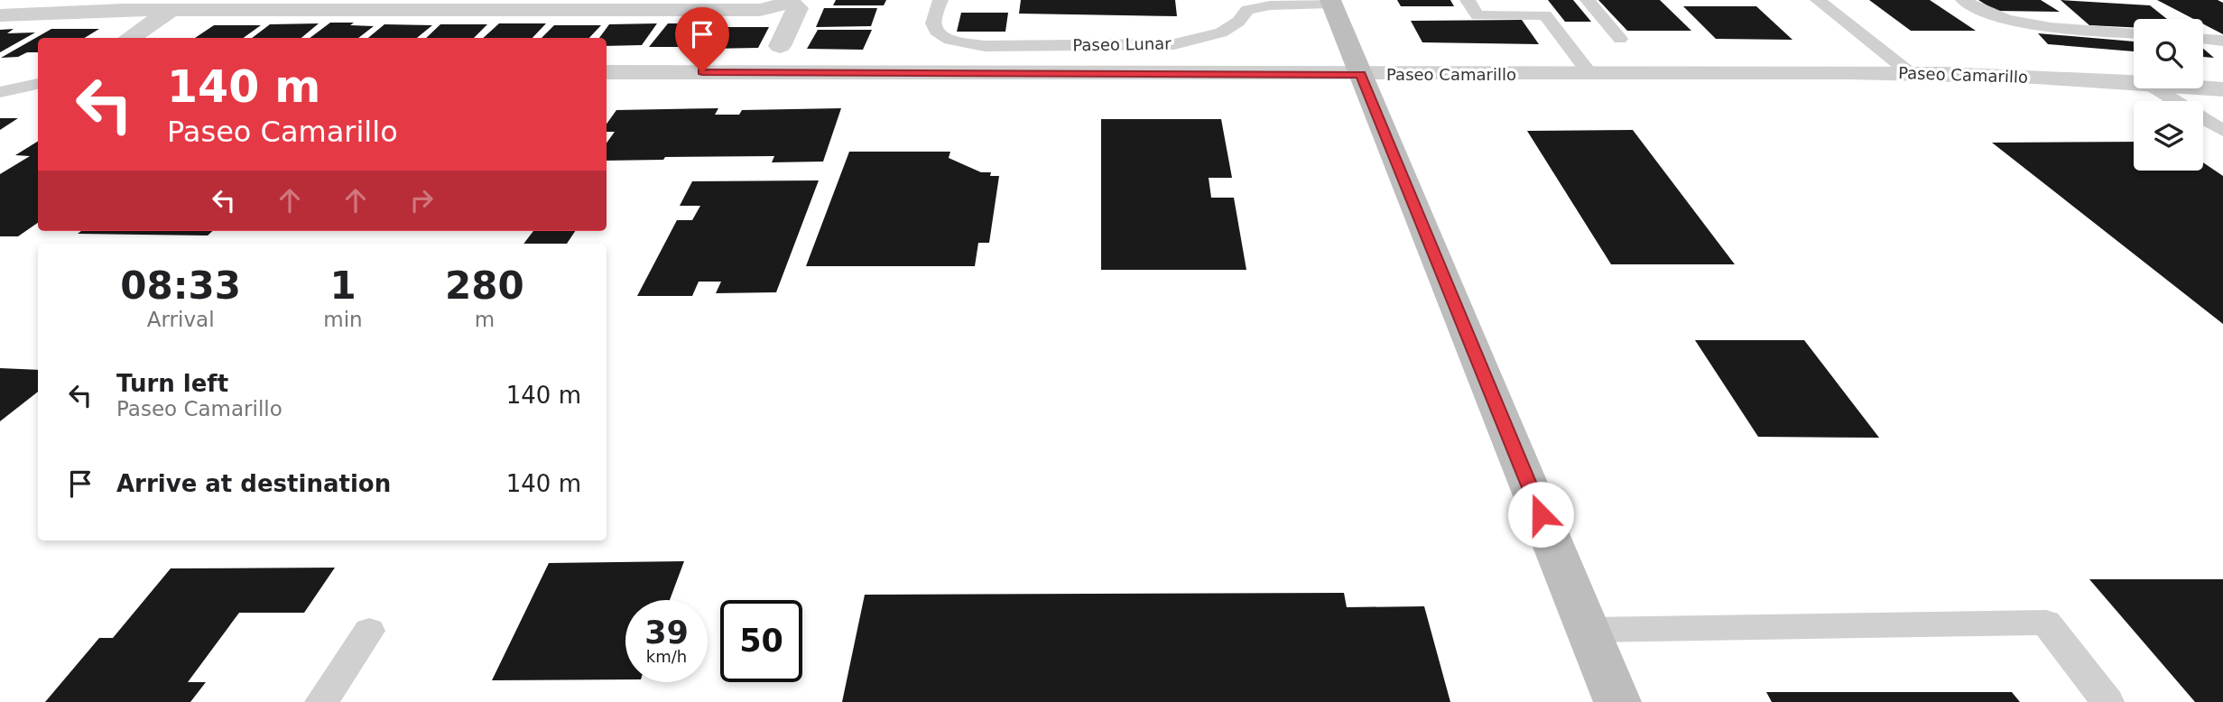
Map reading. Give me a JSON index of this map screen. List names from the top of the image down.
{
  "streets": {
    "street": ["Paseo Camarillo"],
    "lane": ["Paseo Lunar"]
  },
  "page": {
    "turn": ["140 m", "Paseo Camarillo"],
    "eta": [
      "08:33",
      "Arrival",
      "1",
      "min",
      "280",
      "m"
    ],
    "list": [
      {
        "name": "Turn left",
        "note": "Paseo Camarillo",
        "value": "140 m"
      },
      {
        "name": "Arrive at destination",
        "value": "140 m"
      }
    ],
    "speed": "39 km/h",
    "limit": "50"
  }
}
